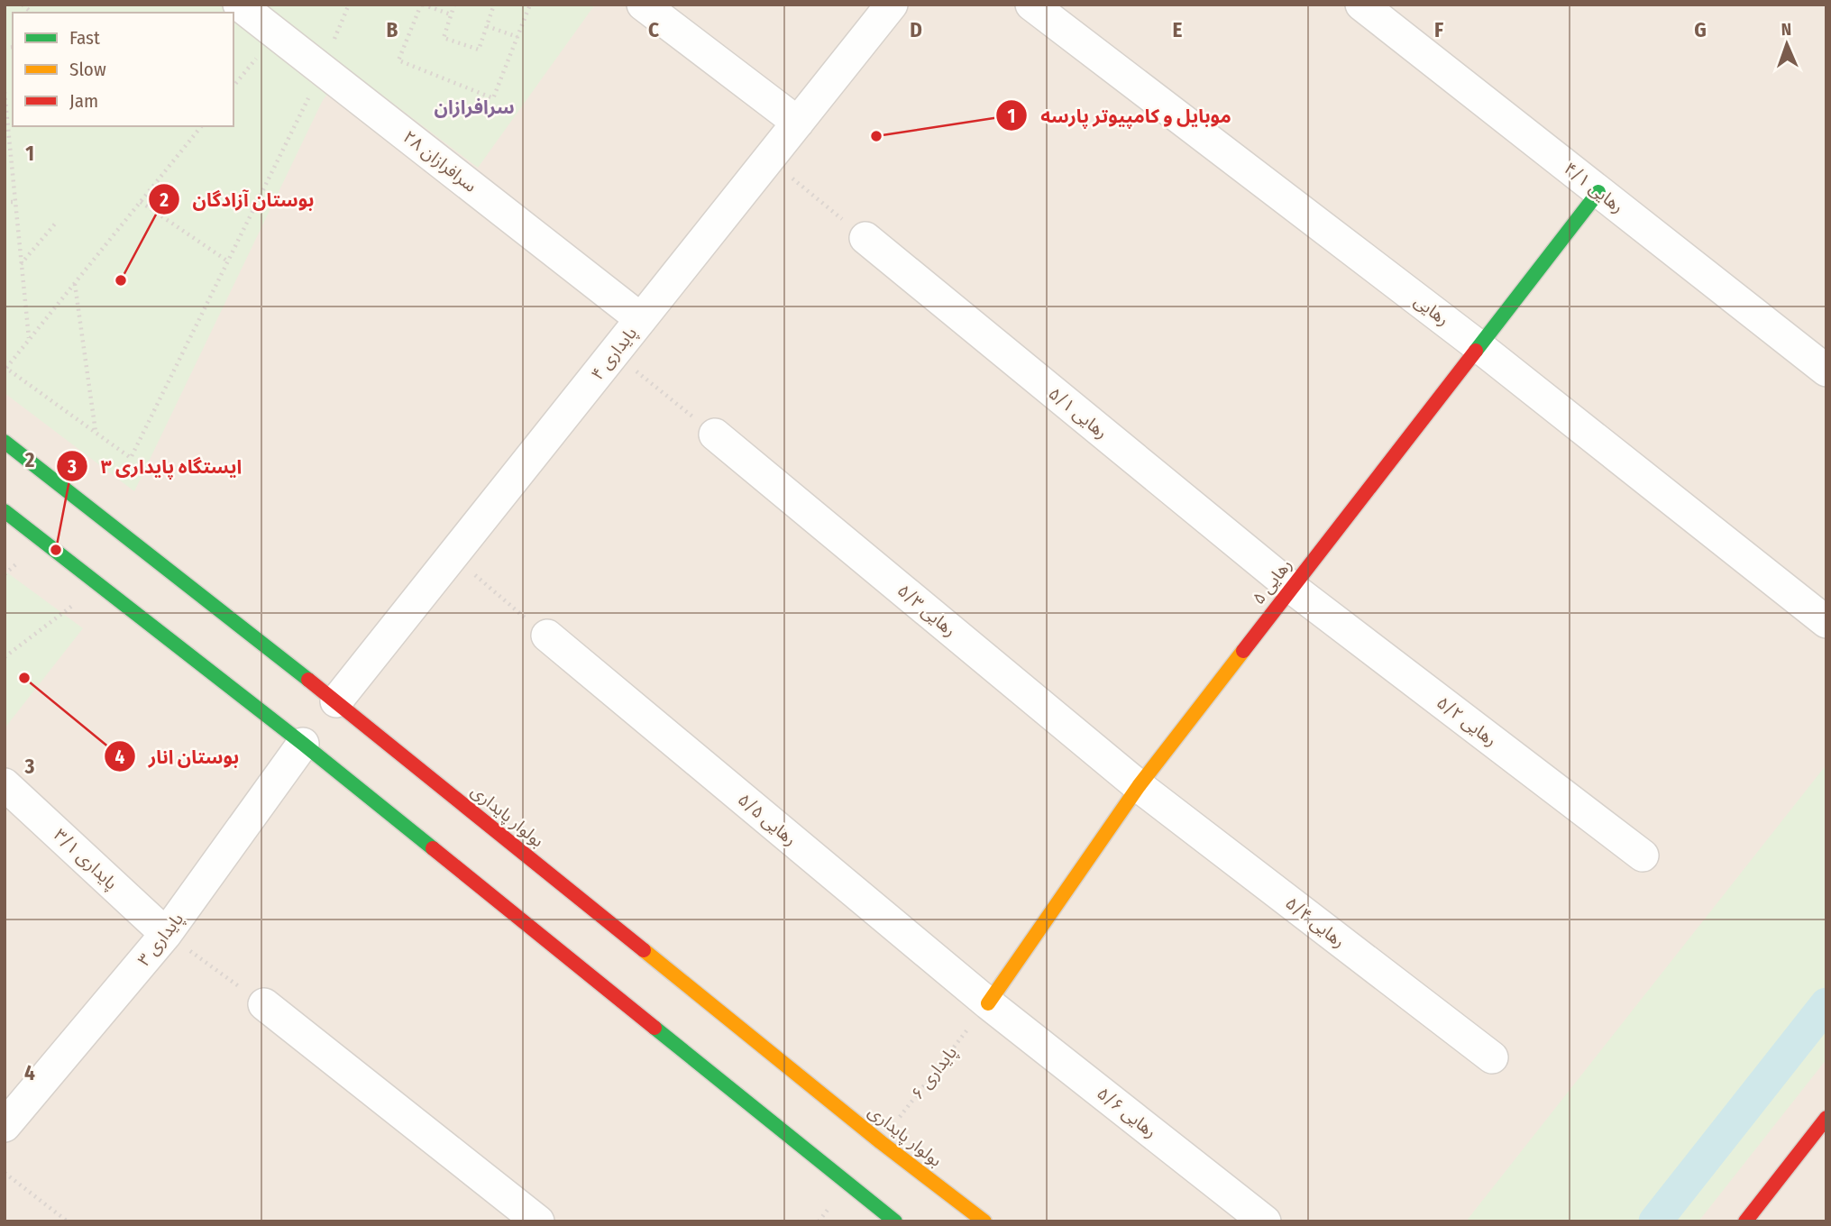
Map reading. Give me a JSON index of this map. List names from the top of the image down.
{
  "streets": {
    "street": [
      "سرافرازان ۲۸",
      "رهایی ۴/۱",
      "رهایی",
      "پایداری ۴",
      "رهایی ۵/۱",
      "رهایی ۵",
      "رهایی ۵/۳",
      "رهایی ۵/۲",
      "بولوار پایداری",
      "رهایی ۵/۵",
      "پایداری ۳/۱",
      "رهایی ۵/۴",
      "پایداری ۳",
      "رهایی ۵/۶"
    ],
    "path": ["پایداری ۶"]
  },
  "crossings": [
    ["سرافرازان ۲۸", "پایداری ۴"],
    ["رهایی ۴/۱", "رهایی ۵"],
    ["رهایی", "رهایی ۵"],
    ["پایداری ۴", "بولوار پایداری"],
    ["رهایی ۵/۱", "رهایی ۵"],
    ["رهایی ۵/۱", "رهایی ۵/۲"],
    ["رهایی ۵", "رهایی ۵/۳"],
    ["رهایی ۵", "رهایی ۵/۲"],
    ["رهایی ۵", "رهایی ۵/۵"],
    ["رهایی ۵", "رهایی ۵/۴"],
    ["رهایی ۵", "پایداری ۶"],
    ["رهایی ۵", "رهایی ۵/۶"],
    ["رهایی ۵/۳", "رهایی ۵/۴"],
    ["بولوار پایداری", "پایداری ۶"],
    ["رهایی ۵/۵", "پایداری ۶"],
    ["رهایی ۵/۵", "رهایی ۵/۶"],
    ["پایداری ۳/۱", "پایداری ۳"],
    ["پایداری ۶", "رهایی ۵/۶"]
  ],
  "districts": ["سرافرازان"],
  "places": [
    "موبایل و کامپیوتر پارسه",
    "بوستان آزادگان",
    "ایستگاه پایداری ۳",
    "بوستان انار"
  ],
  "legend": ["Fast", "Slow", "Jam"],
  "north": "top",
  "grid": {
    "columns": [
      "B",
      "C",
      "D",
      "E",
      "F",
      "G"
    ],
    "rows": [
      "1",
      "2",
      "3",
      "4"
    ]
  }
}
